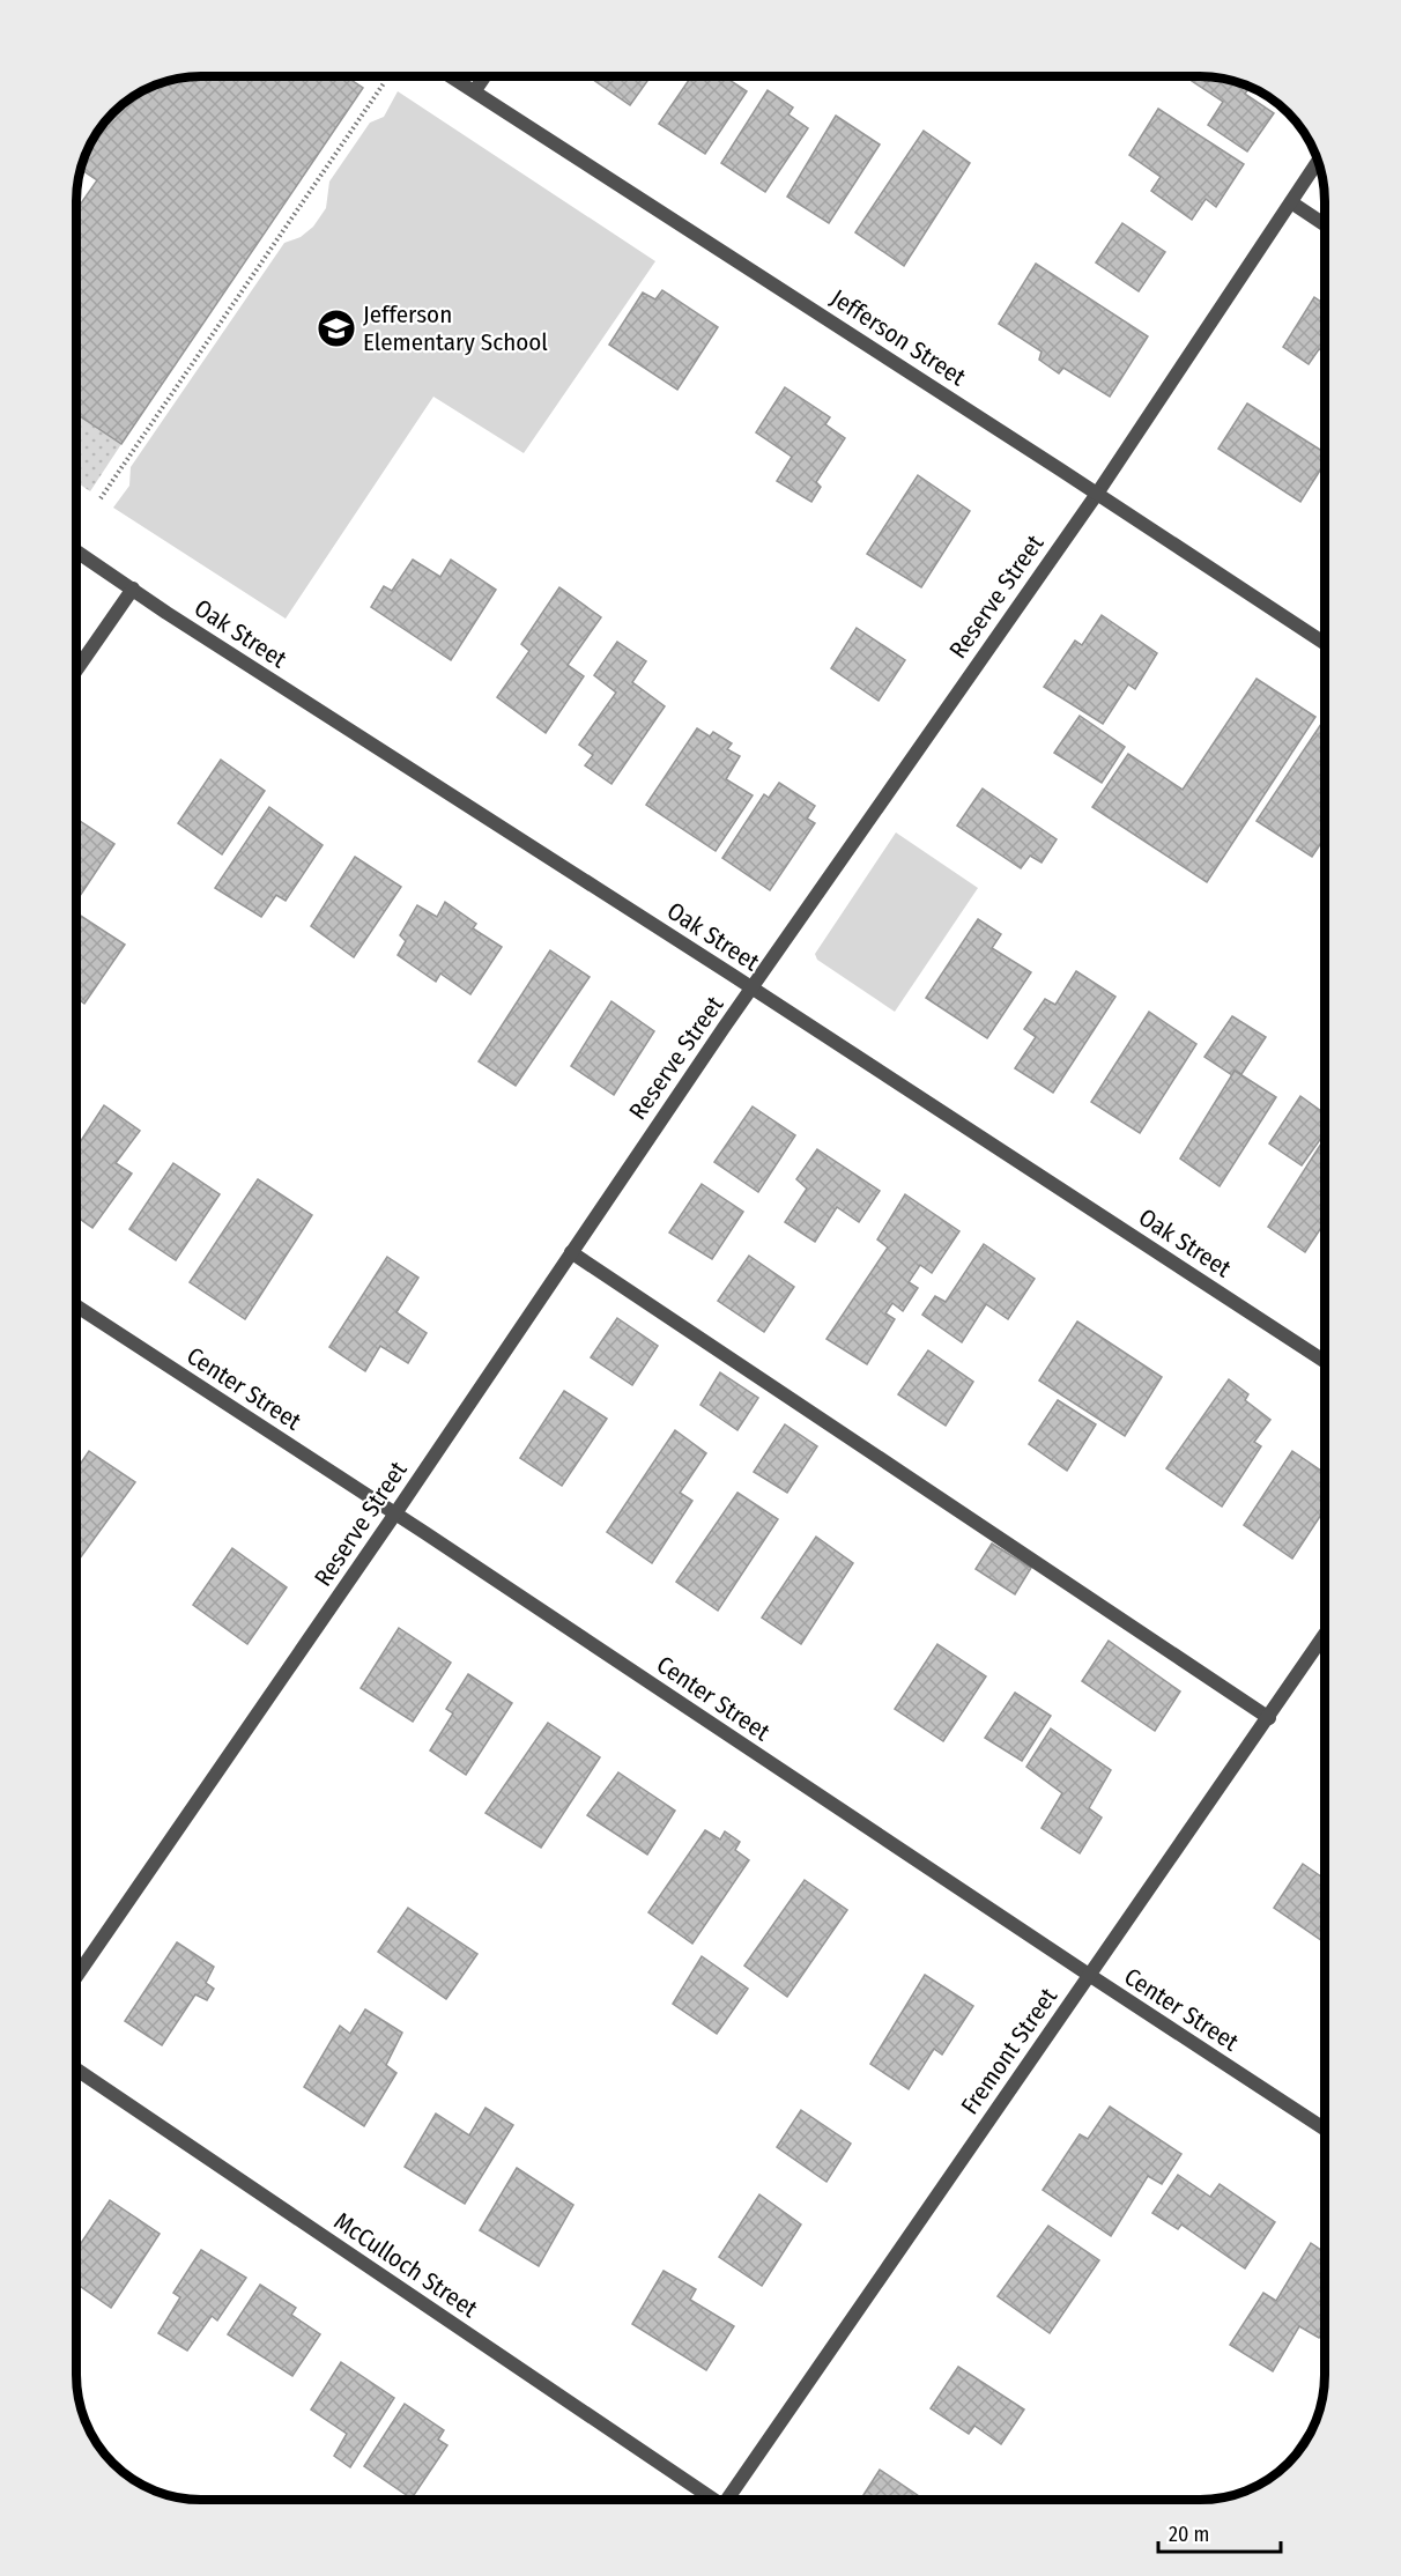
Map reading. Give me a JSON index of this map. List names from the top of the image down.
{
  "streets": {
    "street": [
      "Jefferson Street",
      "Reserve Street",
      "Oak Street",
      "Center Street",
      "Fremont Street",
      "McCulloch Street"
    ]
  },
  "crossings": [
    ["Jefferson Street", "Reserve Street"],
    ["Reserve Street", "Oak Street"],
    ["Reserve Street", "Center Street"],
    ["Center Street", "Fremont Street"]
  ],
  "places": {
    "school or university": ["Jefferson Elementary School"]
  },
  "scale_bar": "20 m"
}
